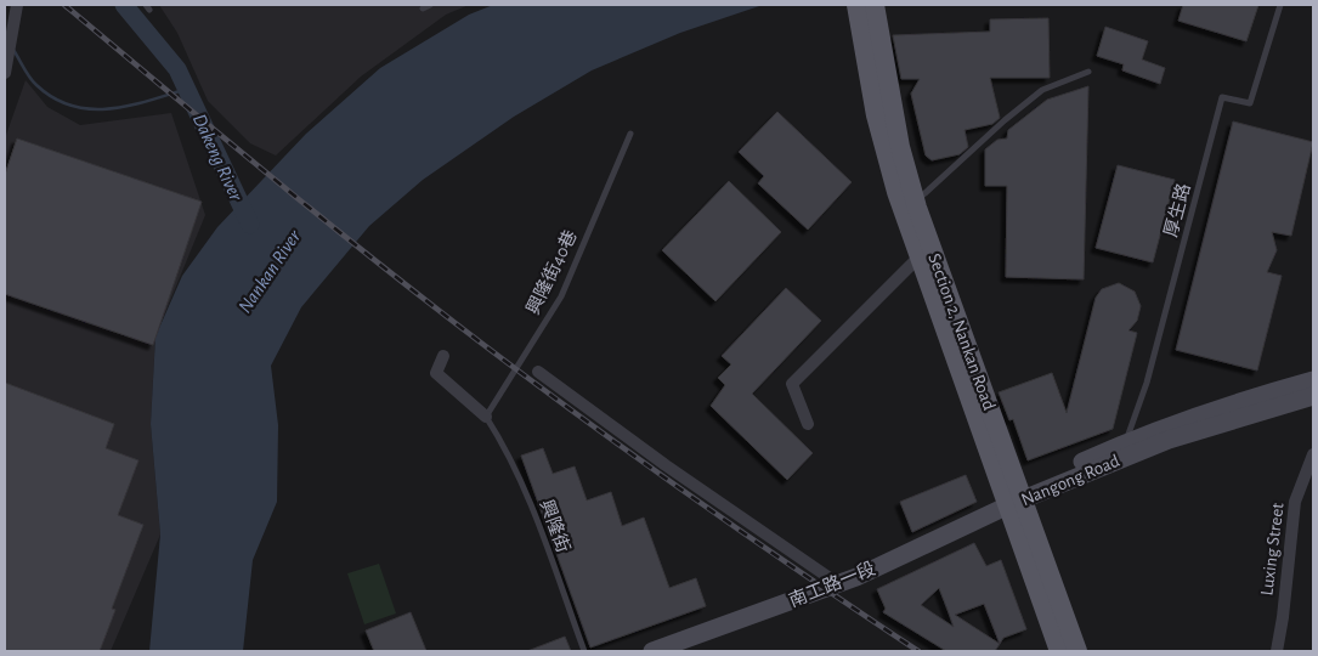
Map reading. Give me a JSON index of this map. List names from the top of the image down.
{
  "streets": {
    "main road": ["Section 2, Nankan Road"],
    "street": ["Nangong Road", "Luxing Street", "南工路一段"],
    "lane": ["厚生路", "興隆街40巷", "興隆街"]
  },
  "crossings": [
    ["厚生路", "Nangong Road"],
    ["興隆街40巷", "興隆街"],
    ["Section 2, Nankan Road", "Nangong Road"],
    ["Section 2, Nankan Road", "南工路一段"],
    ["Nangong Road", "南工路一段"]
  ],
  "water": ["Dakeng River", "Nankan River"]
}
